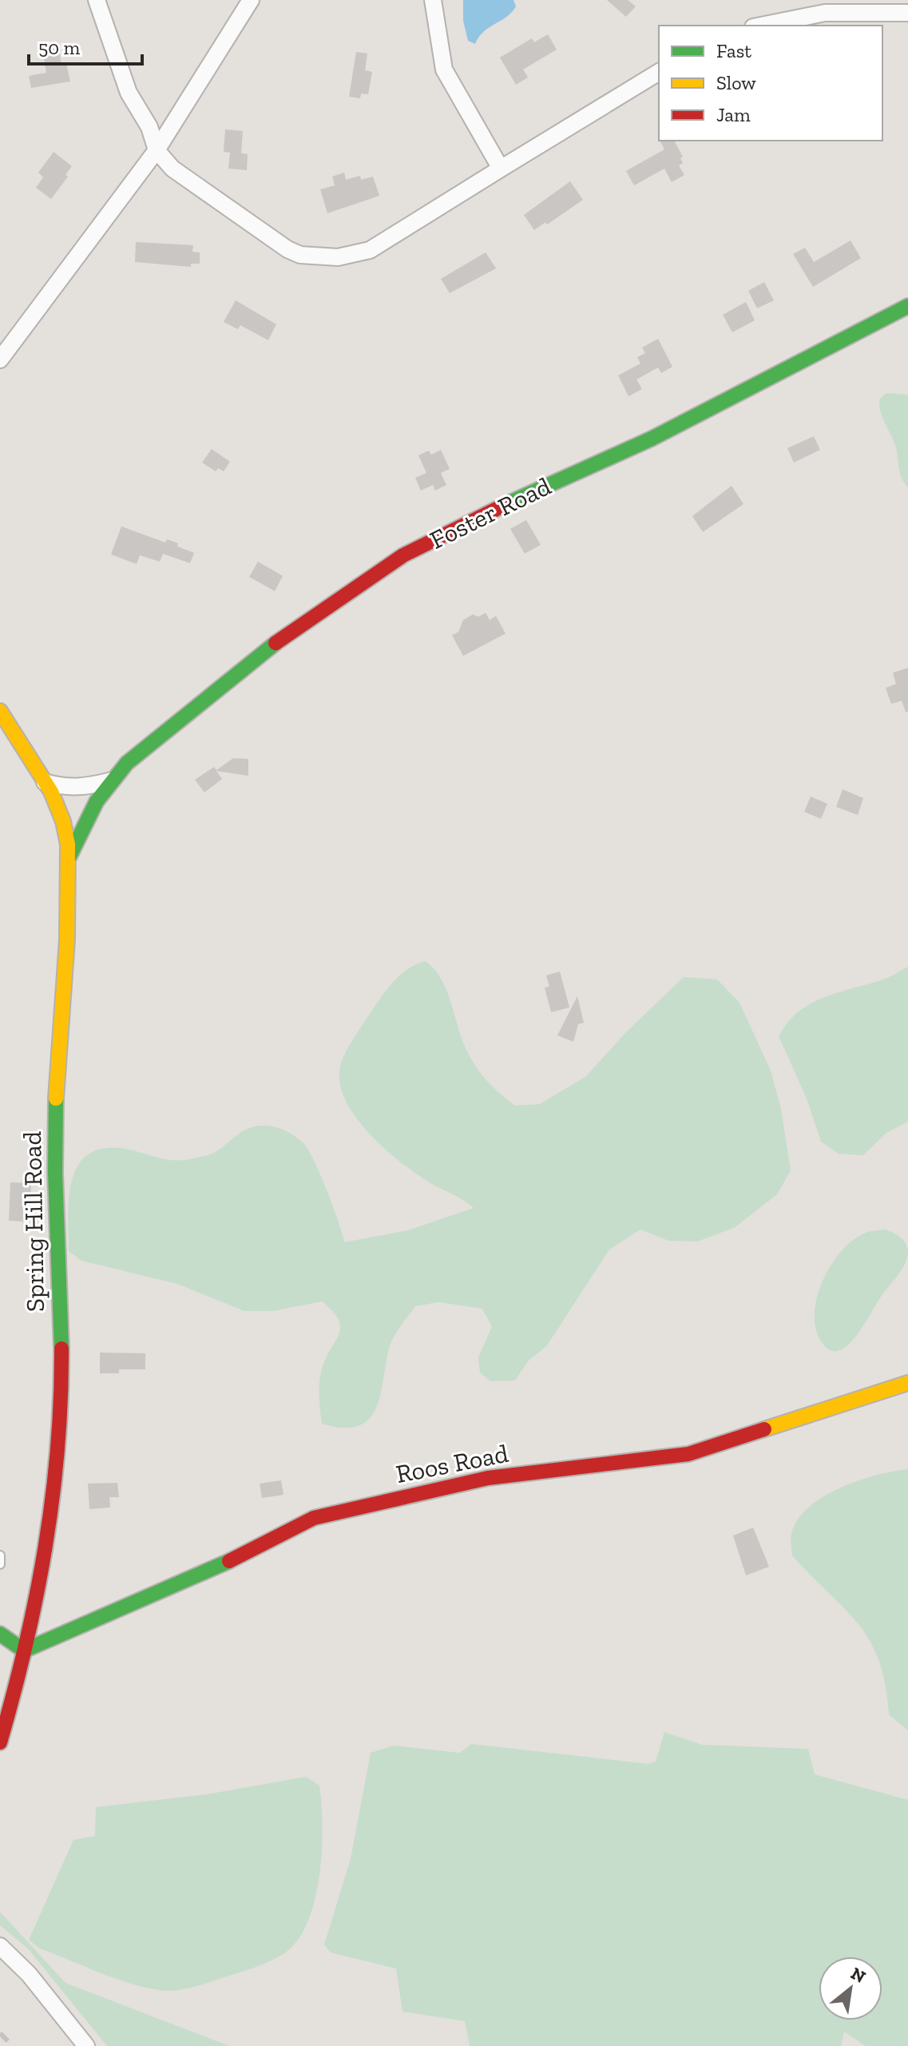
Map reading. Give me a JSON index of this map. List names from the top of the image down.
{
  "streets": {
    "street": ["Foster Road", "Spring Hill Road", "Roos Road"]
  },
  "crossings": [
    ["Foster Road", "Spring Hill Road"],
    ["Spring Hill Road", "Roos Road"]
  ],
  "legend": ["Fast", "Slow", "Jam"],
  "scale_bar": "50 m",
  "north": "top right"
}
